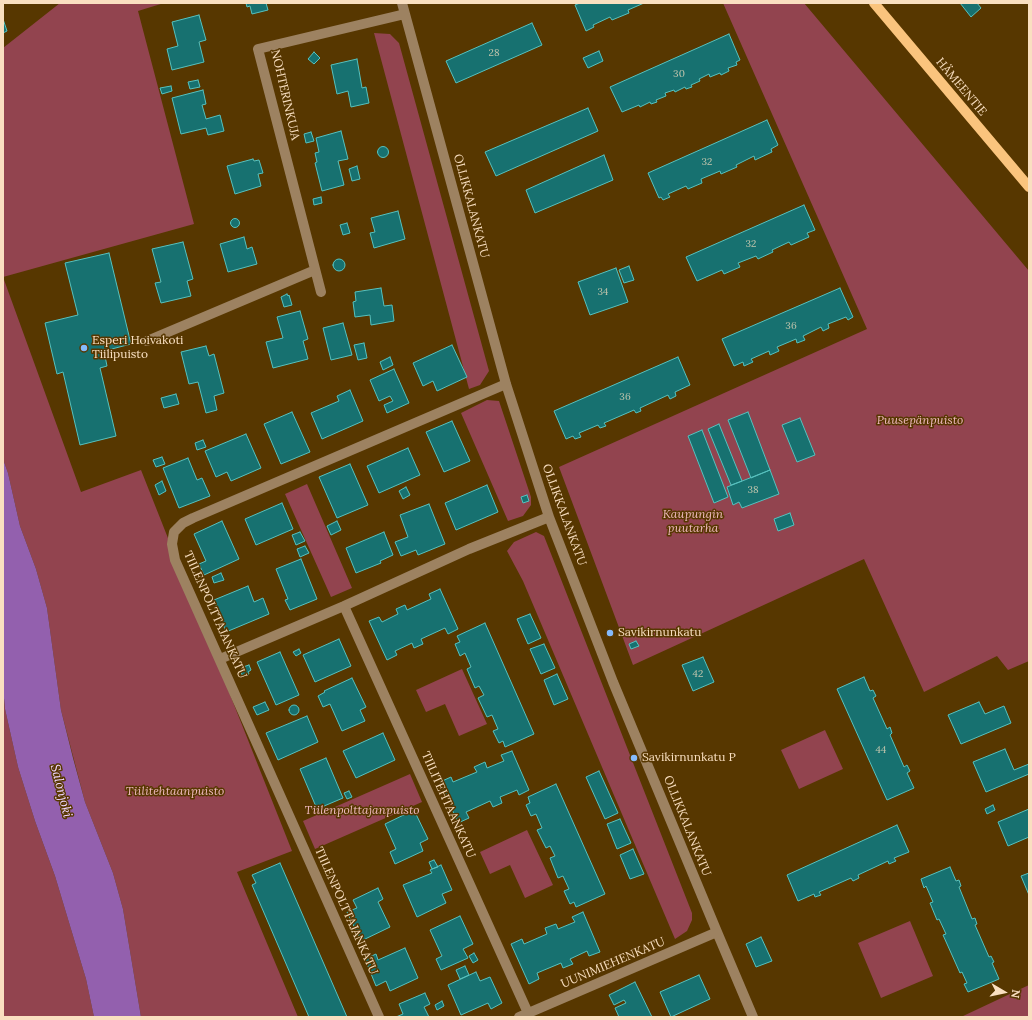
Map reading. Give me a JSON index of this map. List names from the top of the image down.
{
  "streets": {
    "main road": ["HÄMEENTIE"],
    "street": [
      "NOHTERINKUJA",
      "OLLIKKALANKATU",
      "TIILENPOLTTAJANKATU",
      "TIILITEHTAANKATU",
      "UUNIMIEHENKATU"
    ]
  },
  "crossings": [
    ["NOHTERINKUJA", "OLLIKKALANKATU"],
    ["OLLIKKALANKATU", "TIILENPOLTTAJANKATU"],
    ["OLLIKKALANKATU", "UUNIMIEHENKATU"],
    ["TIILITEHTAANKATU", "UUNIMIEHENKATU"]
  ],
  "water": ["Salonjoki"],
  "parks": [
    "Puusepänpuisto",
    "Kaupungin puutarha",
    "Tiilitehtaanpuisto",
    "Tiilenpolttajanpuisto"
  ],
  "places": ["Esperi Hoivakoti Tiilipuisto", "Savikirnunkatu", "Savikirnunkatu P"],
  "house_numbers": [
    "28",
    "30",
    "32",
    "32",
    "34",
    "36",
    "36",
    "38",
    "42",
    "44"
  ],
  "north": "right"
}
